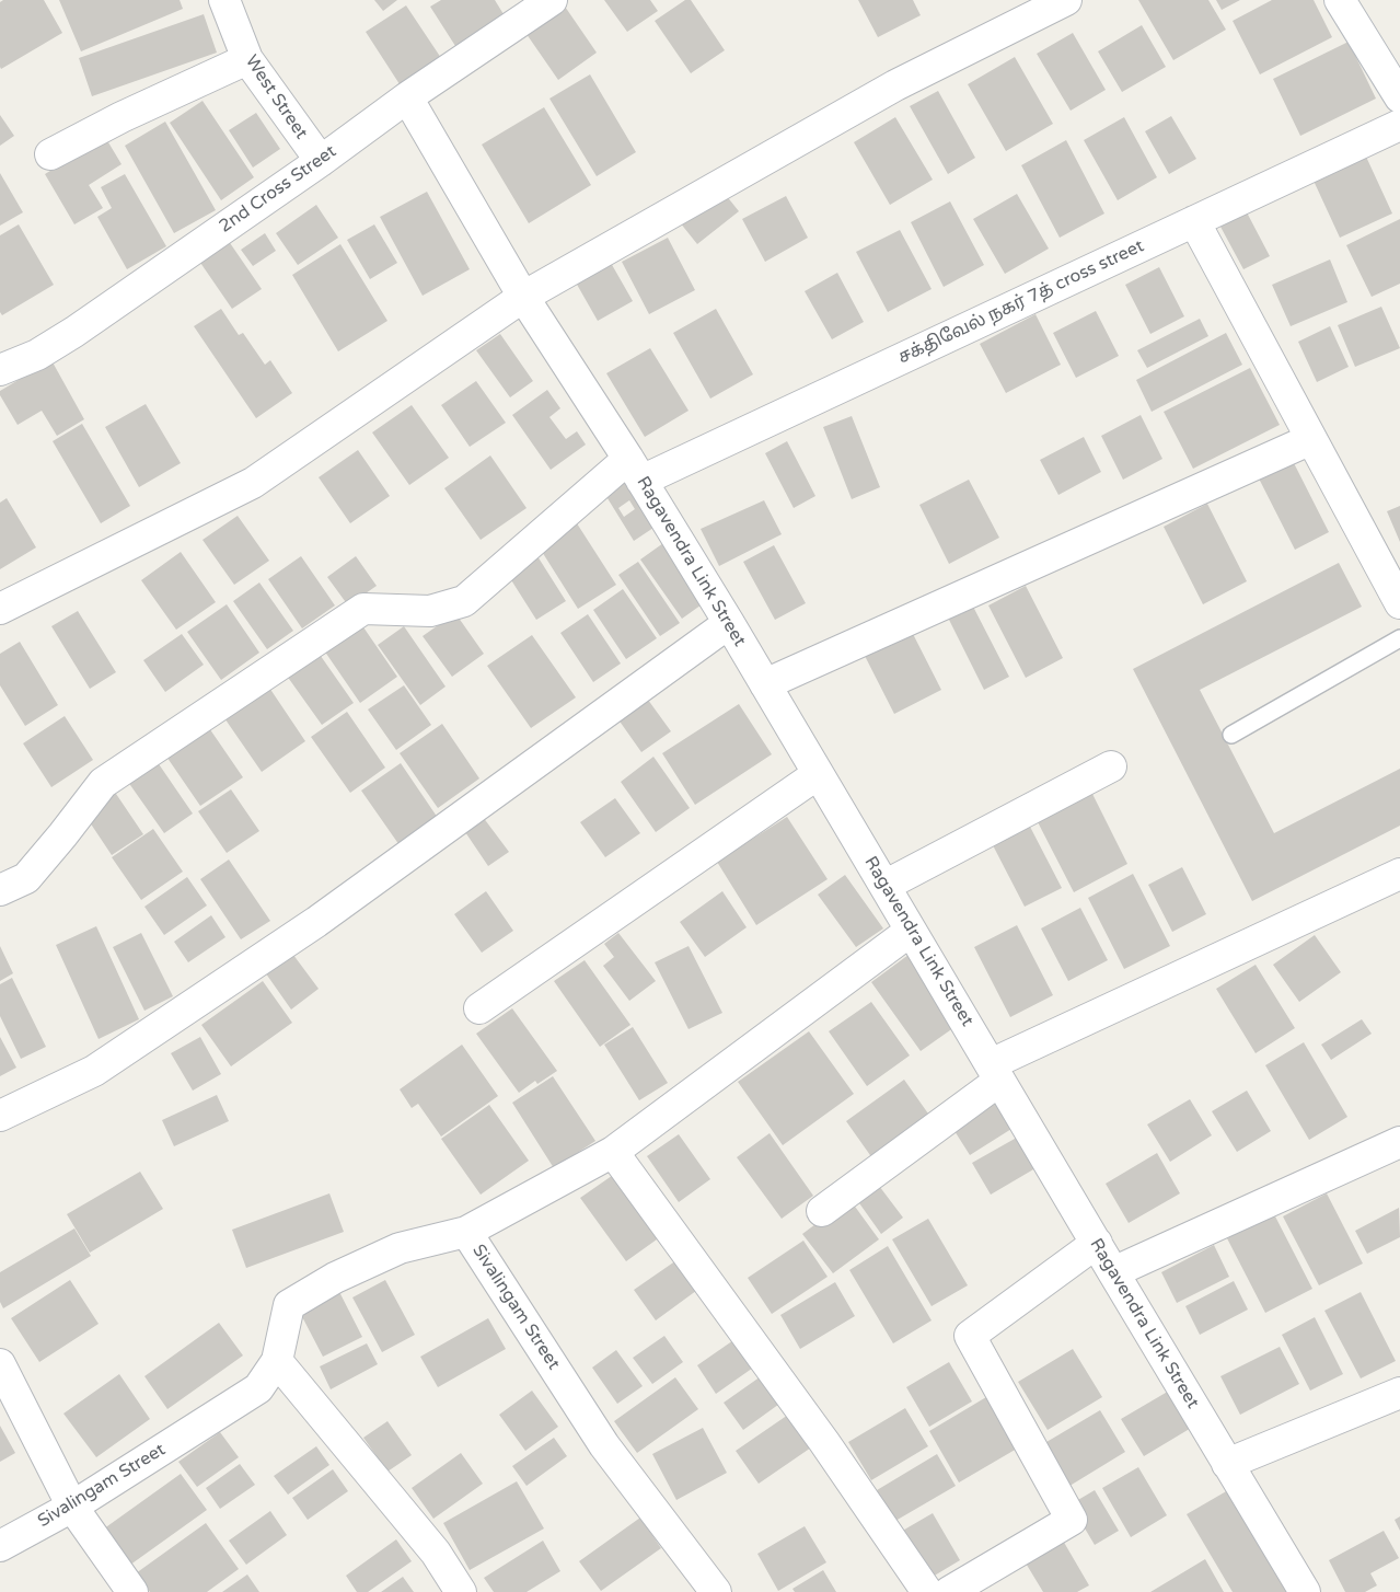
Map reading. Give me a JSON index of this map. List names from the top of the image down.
{
  "streets": {
    "street": [
      "West Street",
      "2nd Cross Street",
      "சக்திவேல் நகர் 7த் cross street",
      "Ragavendra Link Street",
      "Sivalingam Street"
    ]
  },
  "crossings": [
    ["West Street", "2nd Cross Street"],
    ["2nd Cross Street", "Ragavendra Link Street"],
    ["சக்திவேல் நகர் 7த் cross street", "Ragavendra Link Street"]
  ]
}
